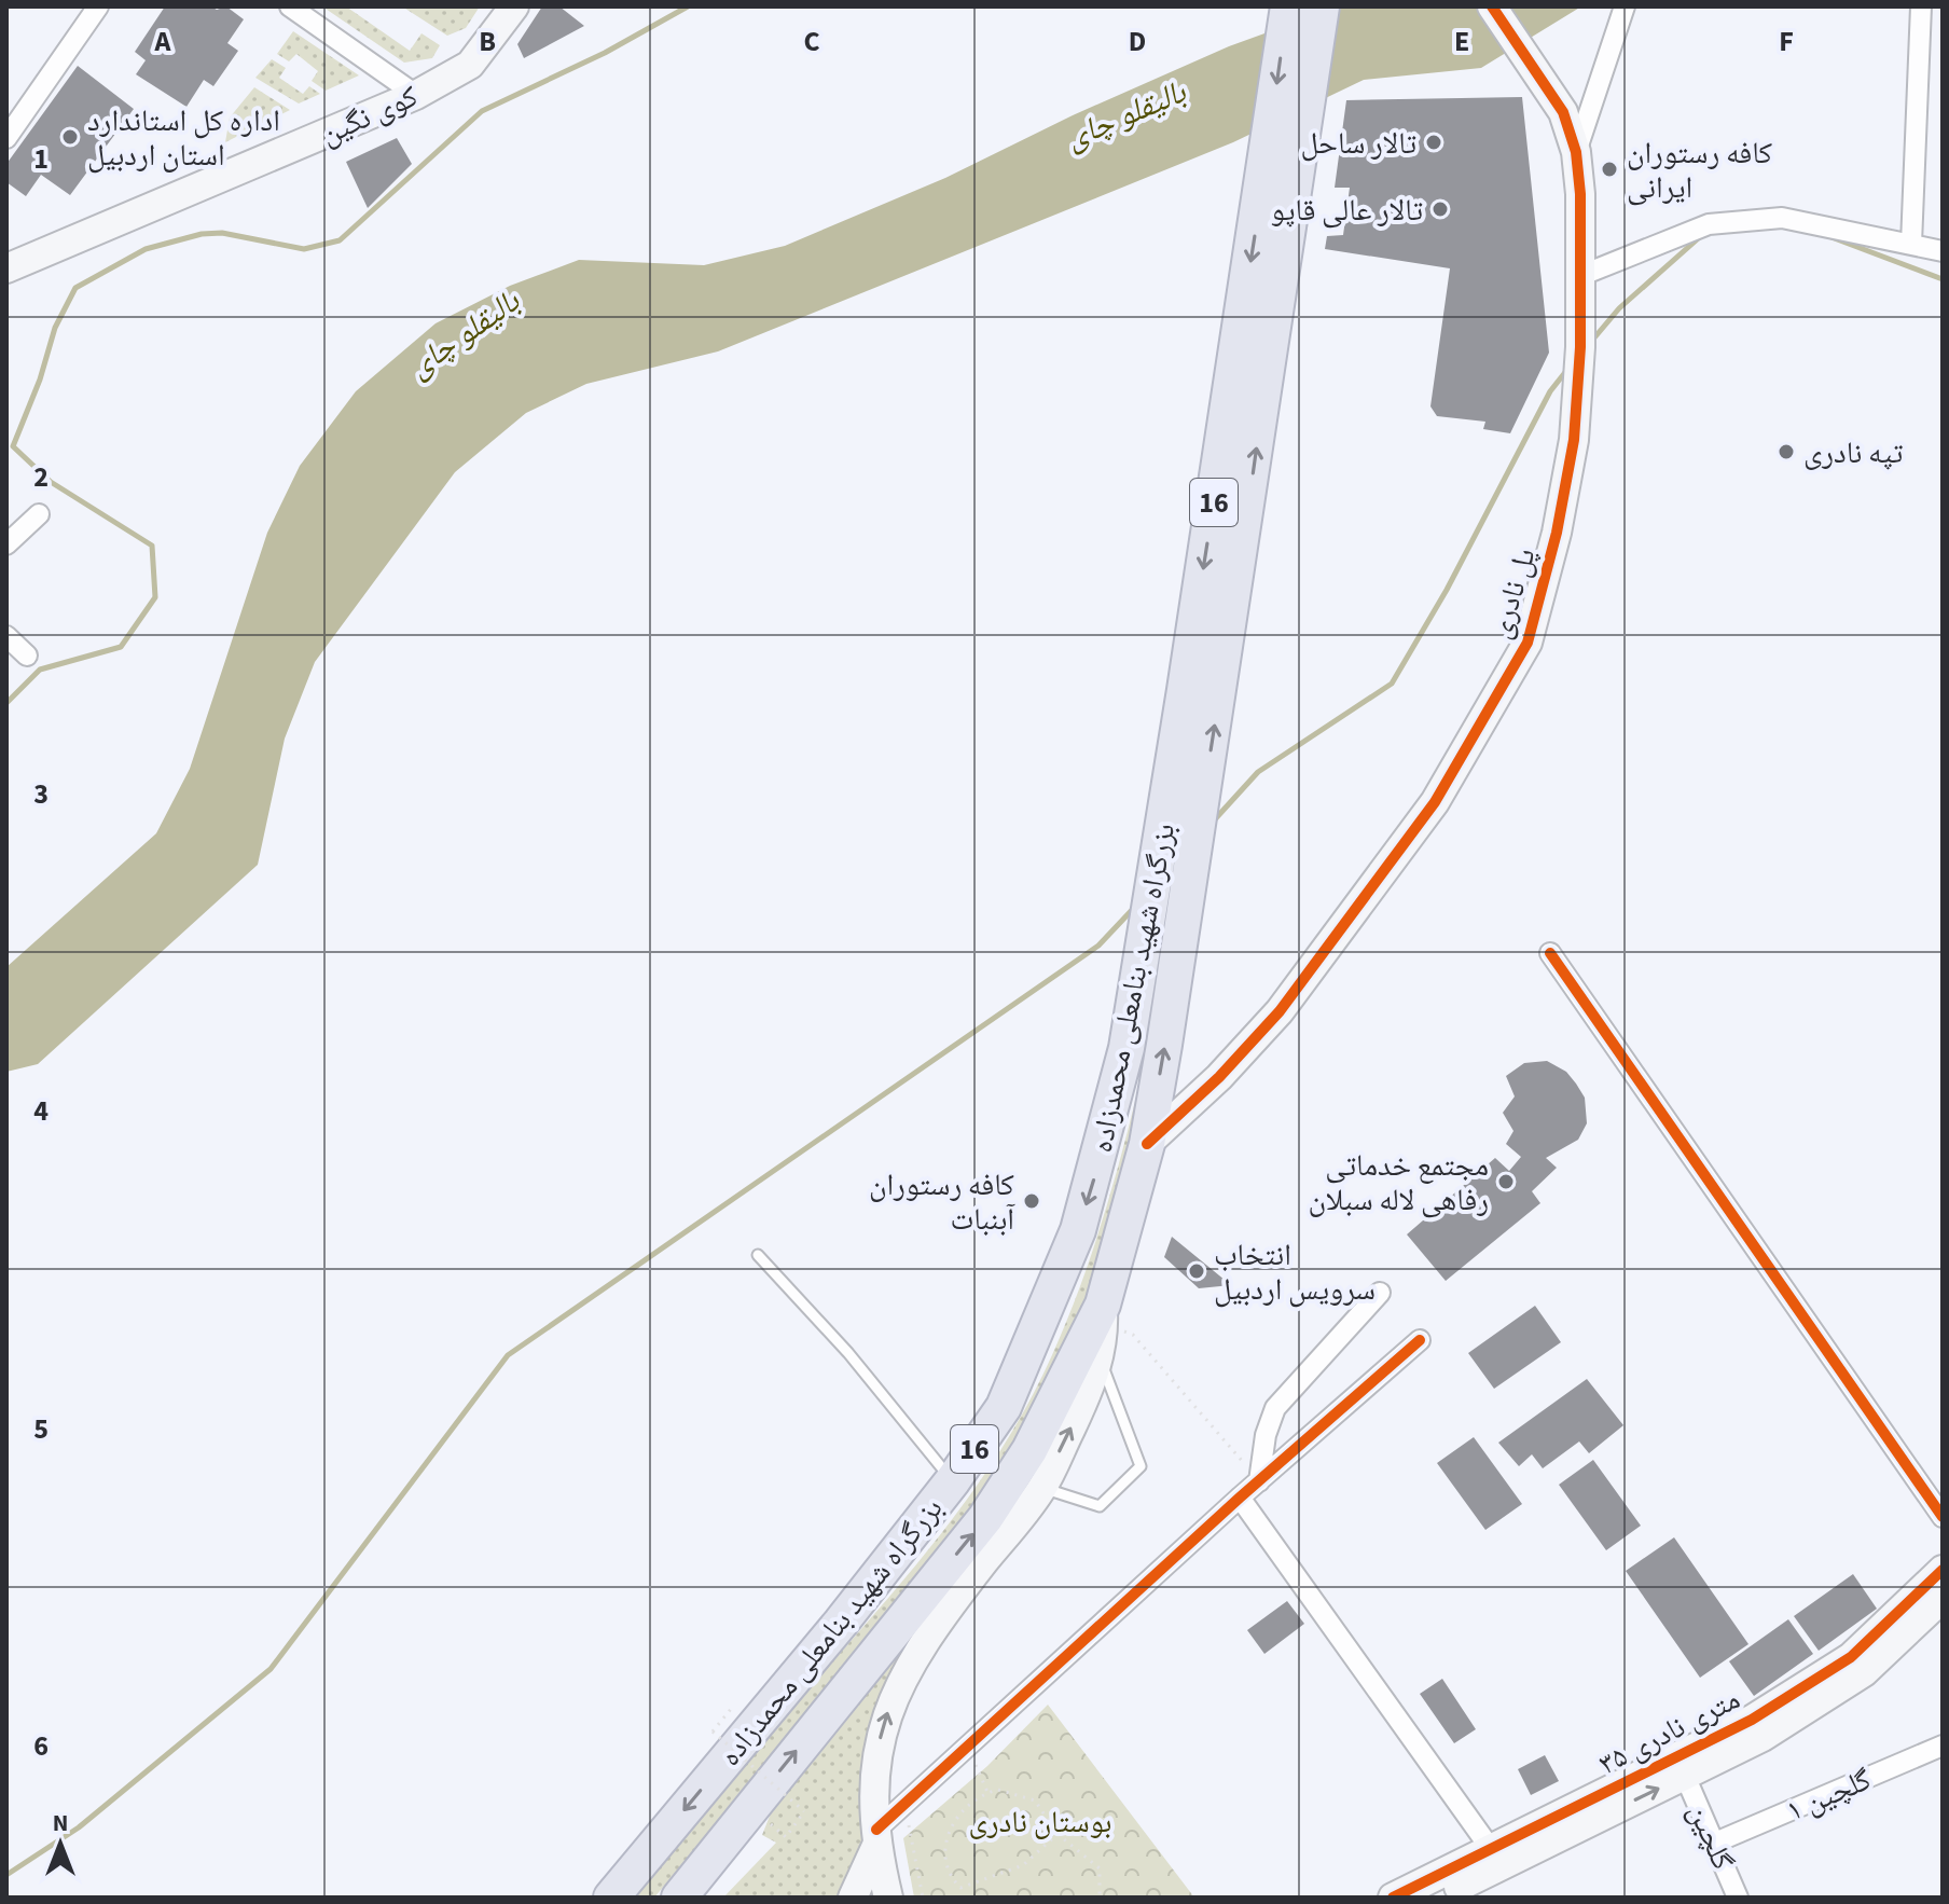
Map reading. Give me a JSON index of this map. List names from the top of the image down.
{
  "streets": {
    "highway": ["16", "بزرگراه شهید بنامعلی محمدزاده"],
    "street": [
      "کوی نگین",
      "پل نادری",
      "۳۵ متری نادری",
      "گلچین ۱",
      "گلچین"
    ]
  },
  "crossings": [
    ["پل نادری", "بزرگراه شهید بنامعلی محمدزاده"],
    ["۳۵ متری نادری", "گلچین"],
    ["گلچین ۱", "گلچین"]
  ],
  "water": ["بالیقلو چای"],
  "parks": ["بوستان نادری"],
  "places": [
    "اداره کل استاندارد استان اردبیل",
    "تالار ساحل",
    "کافه رستوران ایرانی",
    "تالار عالی قاپو",
    "تپه نادری",
    "مجتمع خدماتی رفاهی لاله سبلان",
    "کافه رستوران آبنبات",
    "انتخاب سرویس اردبیل"
  ],
  "north": "top",
  "grid": {
    "columns": [
      "A",
      "B",
      "C",
      "D",
      "E",
      "F"
    ],
    "rows": [
      "1",
      "2",
      "3",
      "4",
      "5",
      "6"
    ]
  }
}
